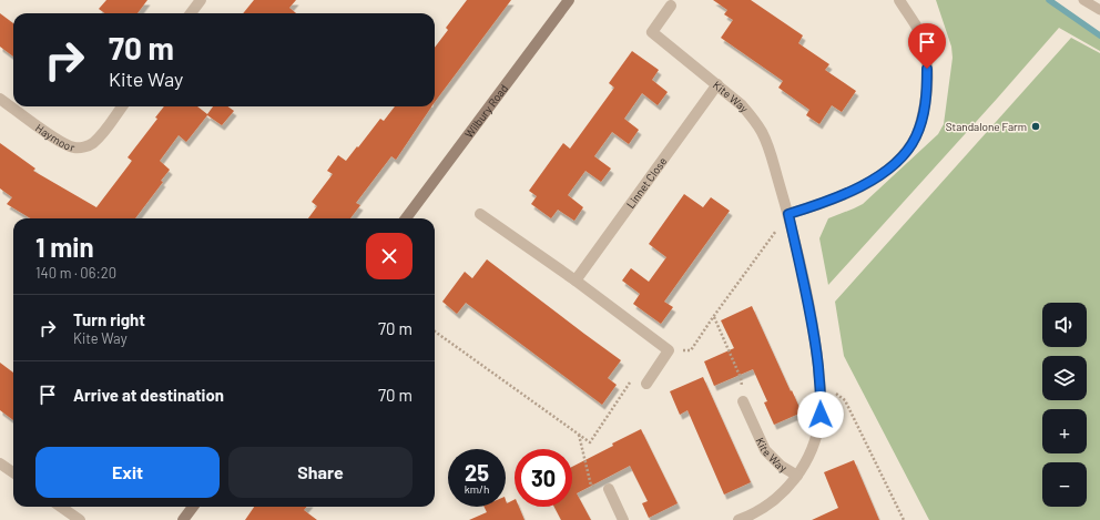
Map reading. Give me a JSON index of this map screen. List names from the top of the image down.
{
  "streets": {
    "street": [
      "Kite Way",
      "Wilbury Road",
      "Haymoor",
      "Linnet Close"
    ]
  },
  "crossings": [
    ["Kite Way", "Linnet Close"]
  ],
  "places": ["Standalone Farm"],
  "page": {
    "turn": ["70 m", "Kite Way"],
    "heading": ["1 min", "140 m · 06:20"],
    "list": [
      {
        "name": "Turn right",
        "note": "Kite Way",
        "value": "70 m"
      },
      {
        "name": "Arrive at destination",
        "value": "70 m"
      }
    ],
    "map_buttons": ["+", "−"],
    "buttons": ["Exit", "Share"],
    "speed": "25 km/h",
    "limit": "30"
  }
}
